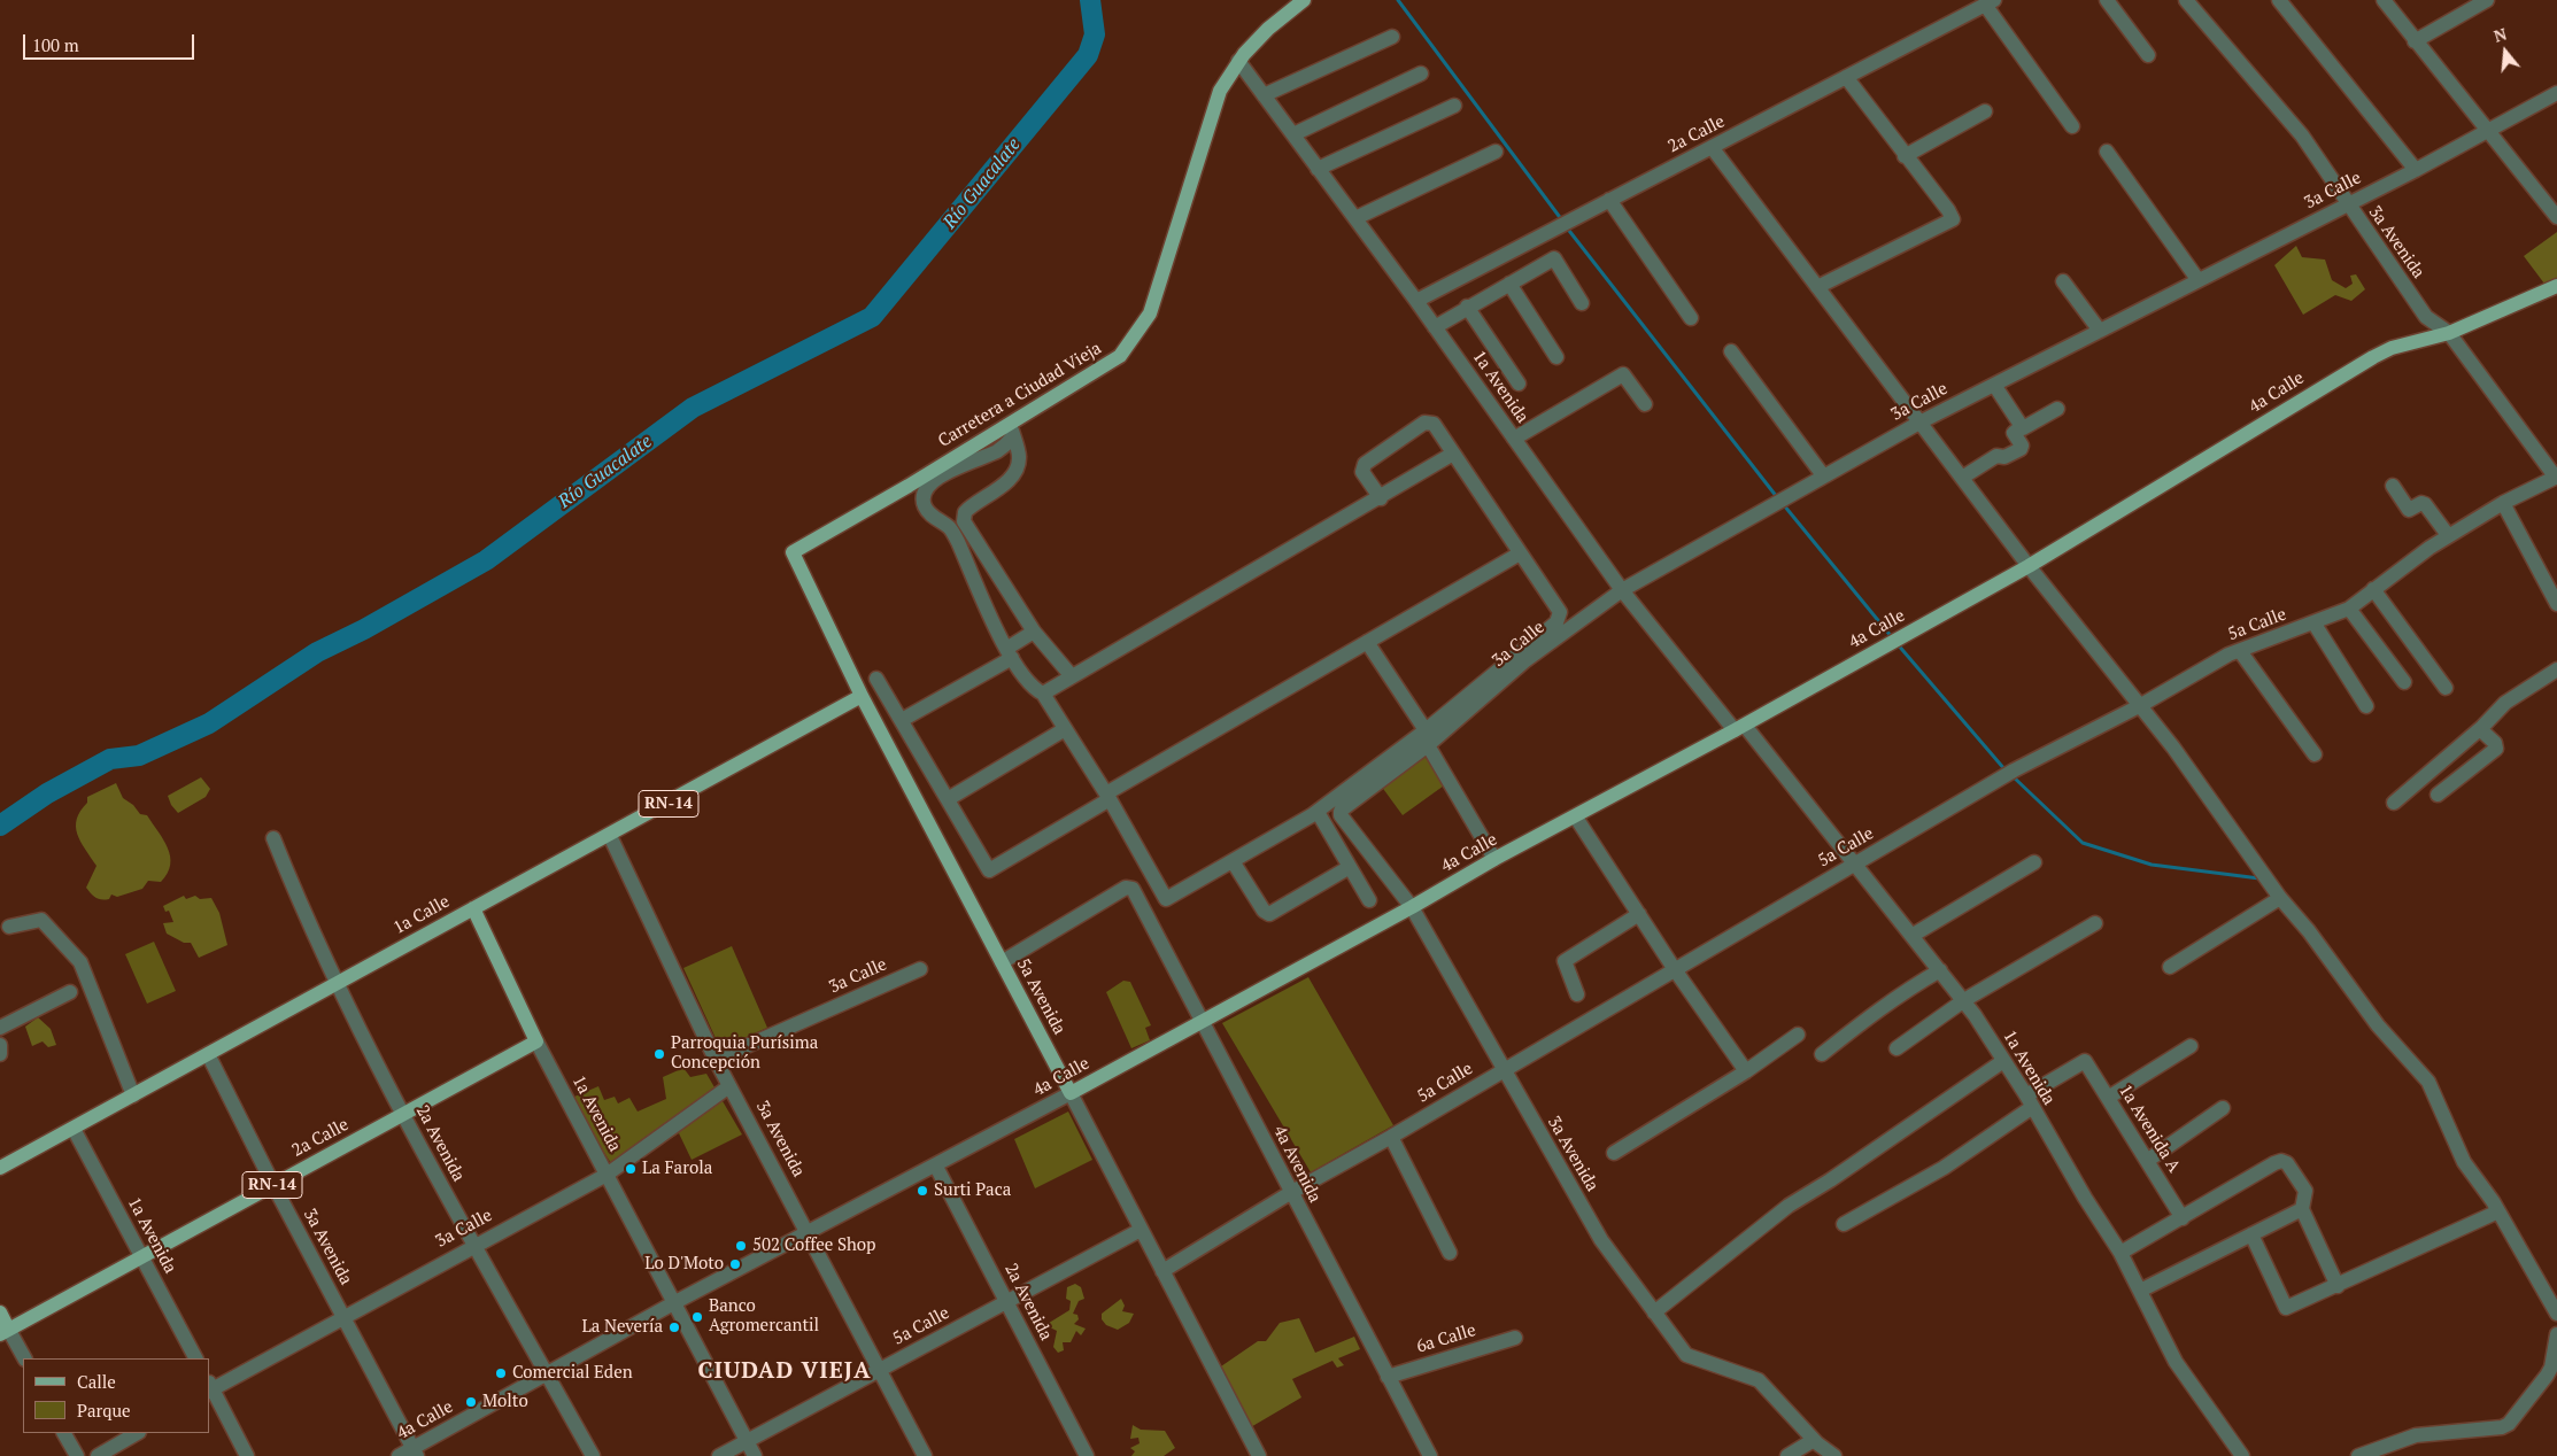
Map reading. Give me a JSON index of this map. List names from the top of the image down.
{
  "streets": {
    "main road": [
      "2a Calle",
      "1a Avenida",
      "4a Calle",
      "Carretera a Ciudad Vieja",
      "RN-14",
      "1a Calle",
      "5a Avenida"
    ],
    "street": [
      "3a Calle",
      "3a Avenida",
      "5a Calle",
      "1a Avenida A",
      "2a Avenida",
      "4a Avenida",
      "6a Calle"
    ]
  },
  "crossings": [
    ["2a Calle", "3a Avenida"],
    ["2a Calle", "1a Avenida"],
    ["2a Calle", "2a Avenida"],
    ["3a Calle", "3a Avenida"],
    ["3a Calle", "1a Avenida"],
    ["3a Calle", "2a Avenida"],
    ["3a Avenida", "4a Calle"],
    ["3a Avenida", "5a Calle"],
    ["3a Avenida", "1a Calle"],
    ["1a Avenida", "4a Calle"],
    ["1a Avenida", "Carretera a Ciudad Vieja"],
    ["1a Avenida", "5a Calle"],
    ["1a Avenida", "1a Calle"],
    ["1a Avenida", "1a Avenida A"],
    ["4a Calle", "5a Avenida"],
    ["4a Calle", "2a Avenida"],
    ["4a Calle", "4a Avenida"],
    ["Carretera a Ciudad Vieja", "5a Avenida"],
    ["5a Calle", "5a Avenida"],
    ["5a Calle", "2a Avenida"],
    ["5a Calle", "4a Avenida"],
    ["1a Calle", "5a Avenida"],
    ["1a Calle", "2a Avenida"],
    ["5a Avenida", "4a Avenida"],
    ["4a Avenida", "6a Calle"]
  ],
  "districts": ["CIUDAD VIEJA"],
  "water": ["Río Guacalate"],
  "places": [
    "Parroquia Purísima Concepción",
    "La Farola",
    "Surti Paca",
    "502 Coffee Shop",
    "Lo D'Moto",
    "Banco Agromercantil",
    "La Nevería",
    "Comercial Eden",
    "Molto"
  ],
  "legend": ["Calle", "Parque"],
  "scale_bar": "100 m",
  "north": "top"
}
